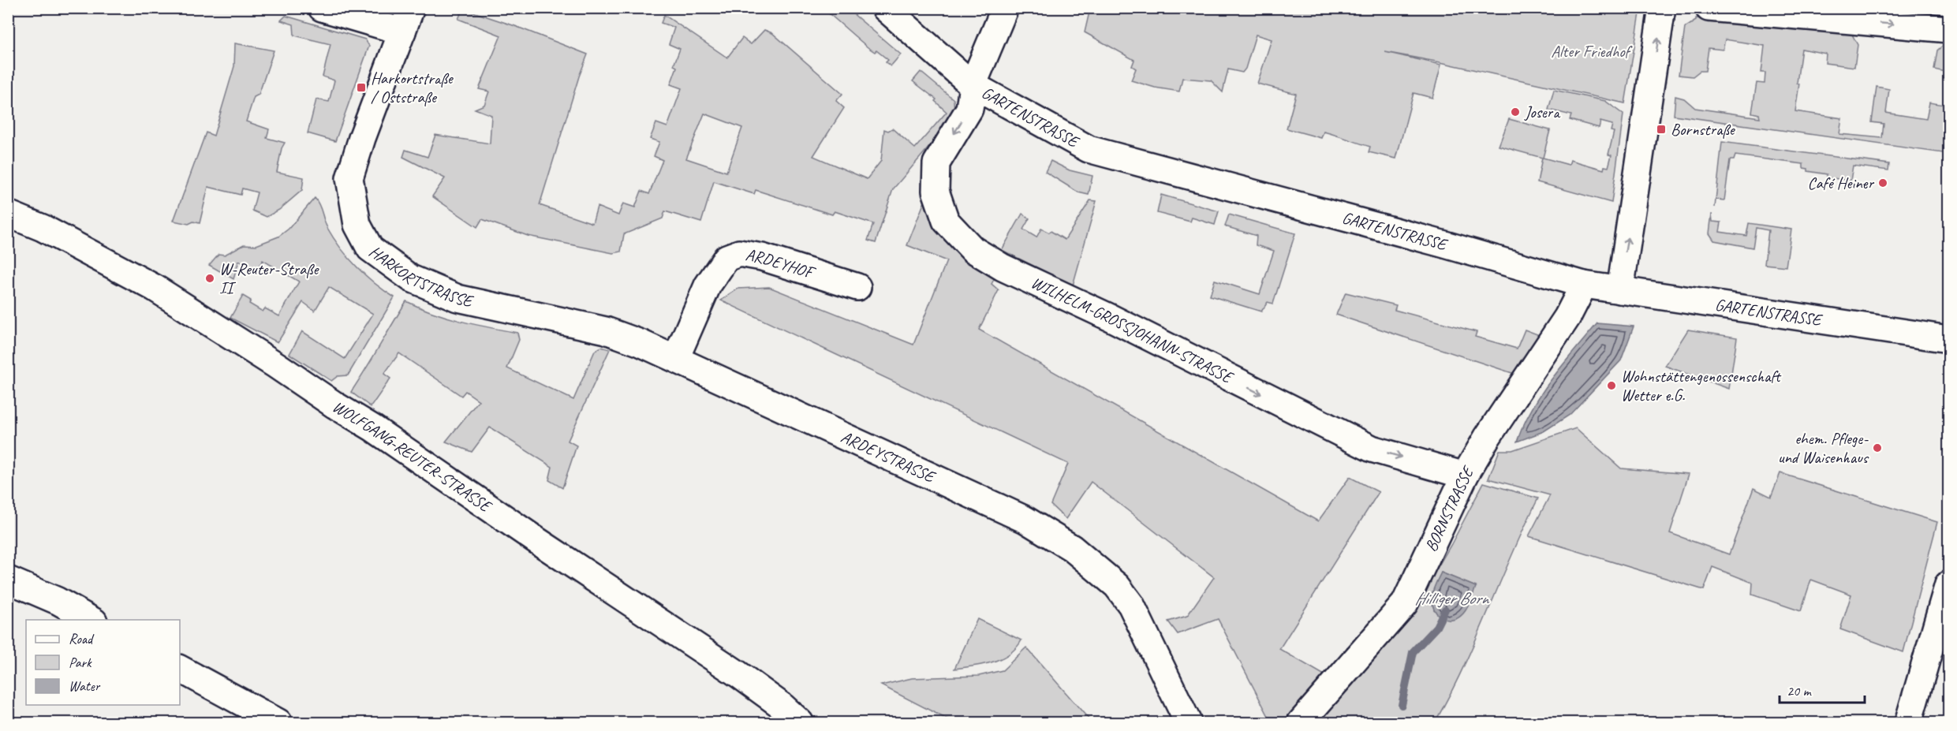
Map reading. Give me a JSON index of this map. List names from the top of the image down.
{
  "streets": {
    "street": [
      "GARTENSTRASSE",
      "ARDEYHOF",
      "HARKORTSTRASSE",
      "WILHELM-GROSSJOHANN-STRASSE",
      "WOLFGANG-REUTER-STRASSE",
      "ARDEYSTRASSE",
      "BORNSTRASSE"
    ]
  },
  "crossings": [
    ["GARTENSTRASSE", "WILHELM-GROSSJOHANN-STRASSE"],
    ["GARTENSTRASSE", "BORNSTRASSE"],
    ["ARDEYHOF", "ARDEYSTRASSE"],
    ["HARKORTSTRASSE", "ARDEYSTRASSE"],
    ["WILHELM-GROSSJOHANN-STRASSE", "BORNSTRASSE"]
  ],
  "one_way": ["WILHELM-GROSSJOHANN-STRASSE"],
  "water": ["Hilliger Born"],
  "parks": ["Alter Friedhof"],
  "places": {
    "transit": ["Harkortstraße / Oststraße", "Bornstraße"],
    "other": [
      "Josera",
      "Café Heiner",
      "W-Reuter-Straße II",
      "Wohnstättengenossenschaft Wetter e.G.",
      "ehem. Pflege- und Waisenhaus"
    ]
  },
  "legend": ["Road", "Park", "Water"],
  "scale_bar": "20 m"
}
